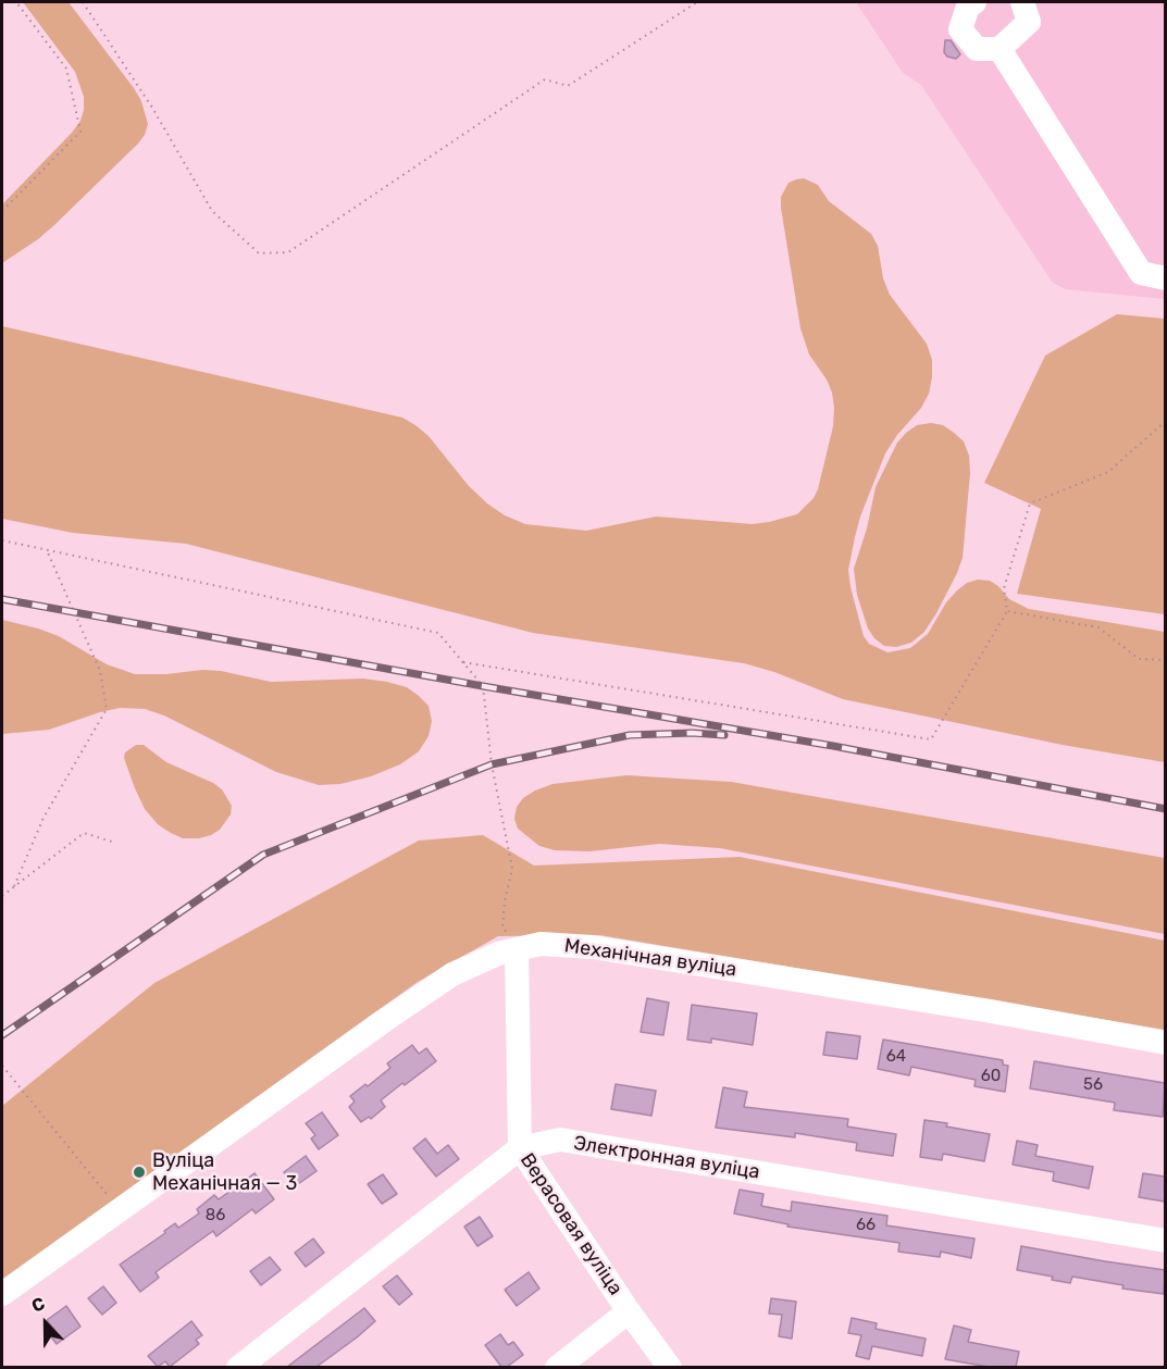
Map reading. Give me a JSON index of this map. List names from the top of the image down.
{
  "streets": {
    "street": ["Механічная вуліца", "Электронная вуліца", "Верасовая вуліца"]
  },
  "crossings": [
    ["Механічная вуліца", "Верасовая вуліца"],
    ["Электронная вуліца", "Верасовая вуліца"]
  ],
  "places": ["Вуліца Механічная — 3"],
  "house_numbers": [
    "64",
    "60",
    "56",
    "86",
    "66"
  ],
  "north": "top"
}
